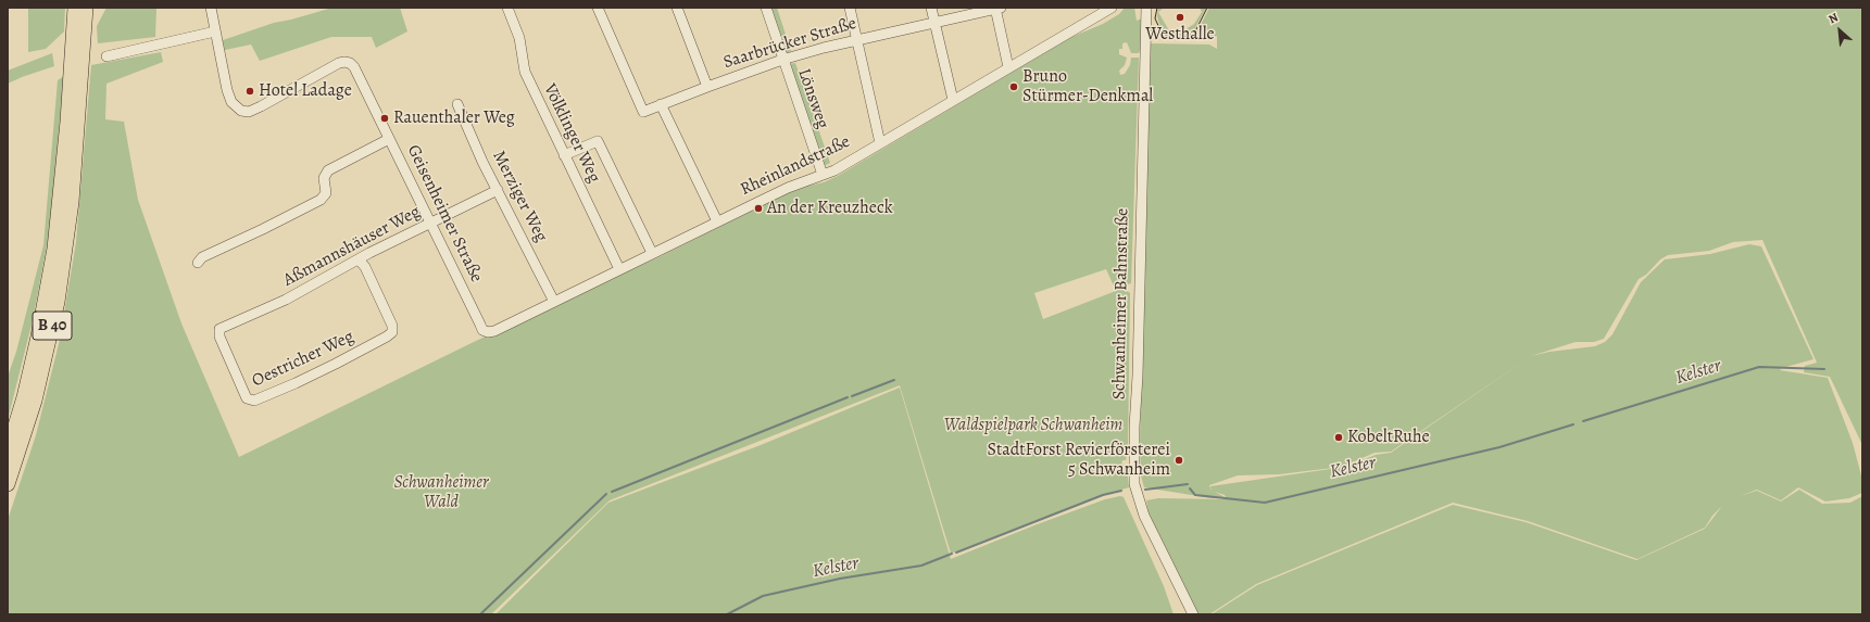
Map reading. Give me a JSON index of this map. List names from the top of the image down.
{
  "streets": {
    "highway": ["B 40"],
    "street": [
      "Saarbrücker Straße",
      "Lönsweg",
      "Völklinger Weg",
      "Rheinlandstraße",
      "Merziger Weg",
      "Geisenheimer Straße",
      "Aßmannshäuser Weg",
      "Schwanheimer Bahnstraße",
      "Oestricher Weg"
    ]
  },
  "crossings": [
    ["Saarbrücker Straße", "Lönsweg"],
    ["Lönsweg", "Rheinlandstraße"],
    ["Völklinger Weg", "Rheinlandstraße"],
    ["Rheinlandstraße", "Merziger Weg"],
    ["Rheinlandstraße", "Geisenheimer Straße"],
    ["Merziger Weg", "Aßmannshäuser Weg"],
    ["Geisenheimer Straße", "Aßmannshäuser Weg"],
    ["Aßmannshäuser Weg", "Oestricher Weg"]
  ],
  "water": ["Kelster"],
  "parks": ["Waldspielpark Schwanheim", "Schwanheimer Wald"],
  "places": [
    "Westhalle",
    "Bruno Stürmer-Denkmal",
    "Hotel Ladage",
    "Rauenthaler Weg",
    "An der Kreuzheck",
    "KobeltRuhe",
    "StadtForst Revierförsterei 5 Schwanheim"
  ],
  "north": "top left"
}
